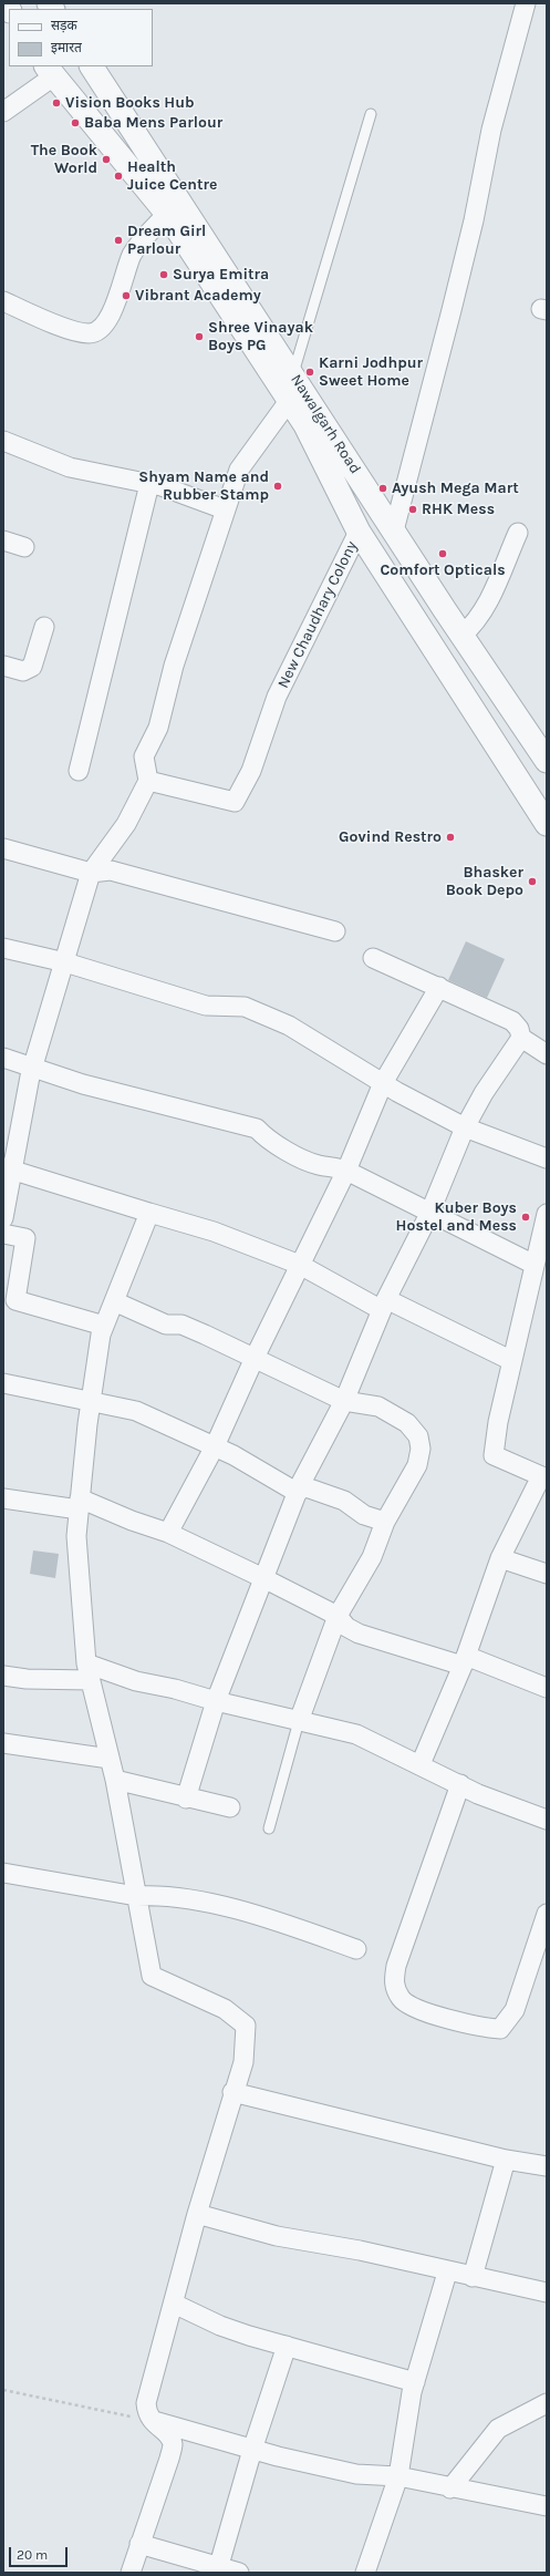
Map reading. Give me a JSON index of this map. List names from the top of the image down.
{
  "streets": {
    "street": ["Nawalgarh Road", "New Chaudhary Colony"]
  },
  "places": [
    "Vision Books Hub",
    "Baba Mens Parlour",
    "The Book World",
    "Health Juice Centre",
    "Dream Girl Parlour",
    "Surya Emitra",
    "Vibrant Academy",
    "Shree Vinayak Boys PG",
    "Karni Jodhpur Sweet Home",
    "Shyam Name and Rubber Stamp",
    "Ayush Mega Mart",
    "RHK Mess",
    "Comfort Opticals",
    "Govind Restro",
    "Bhasker Book Depo",
    "Kuber Boys Hostel and Mess"
  ],
  "legend": ["सड़क", "इमारत"],
  "scale_bar": "20 m"
}
